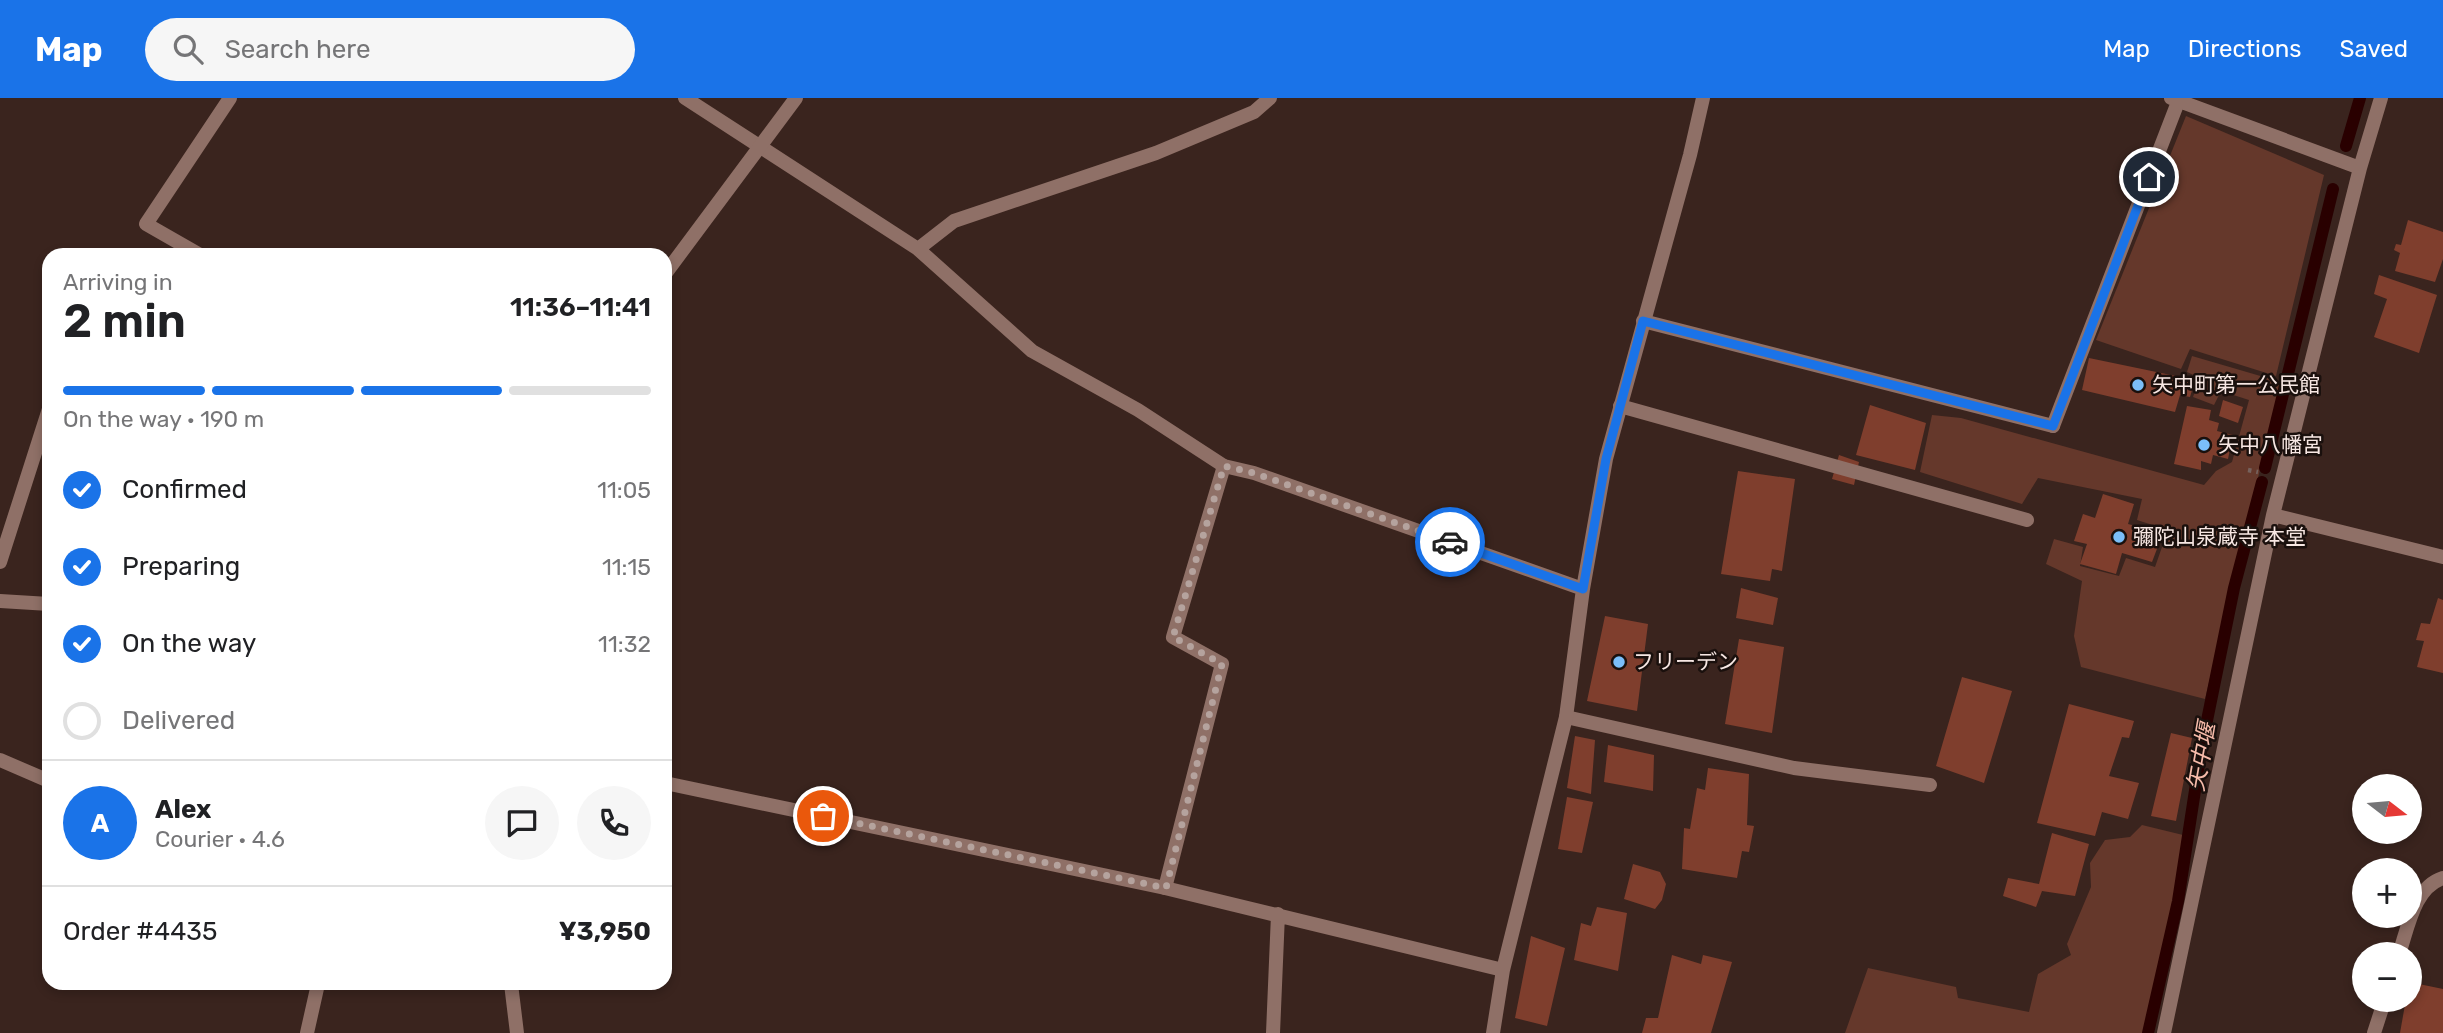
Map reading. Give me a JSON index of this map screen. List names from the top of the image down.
{
  "water": ["矢中堰"],
  "places": [
    "矢中町第一公民館",
    "矢中八幡宮",
    "彌陀山泉蔵寺 本堂",
    "フリーデン"
  ],
  "north": "right",
  "page": {
    "header": "Map",
    "search": "Search here",
    "nav": ["Map", "Directions", "Saved"],
    "heading": ["2 min", "Arriving in", "11:36–11:41"],
    "panel": [
      "Alex",
      "Courier · 4.6",
      "Order #4435",
      "¥3,950"
    ],
    "bar": "On the way · 190 m",
    "list": [
      ["Confirmed", "11:05"],
      ["Preparing", "11:15"],
      ["On the way", "11:32"],
      "Delivered"
    ],
    "map_buttons": ["+", "−"],
    "round": "A"
  }
}
